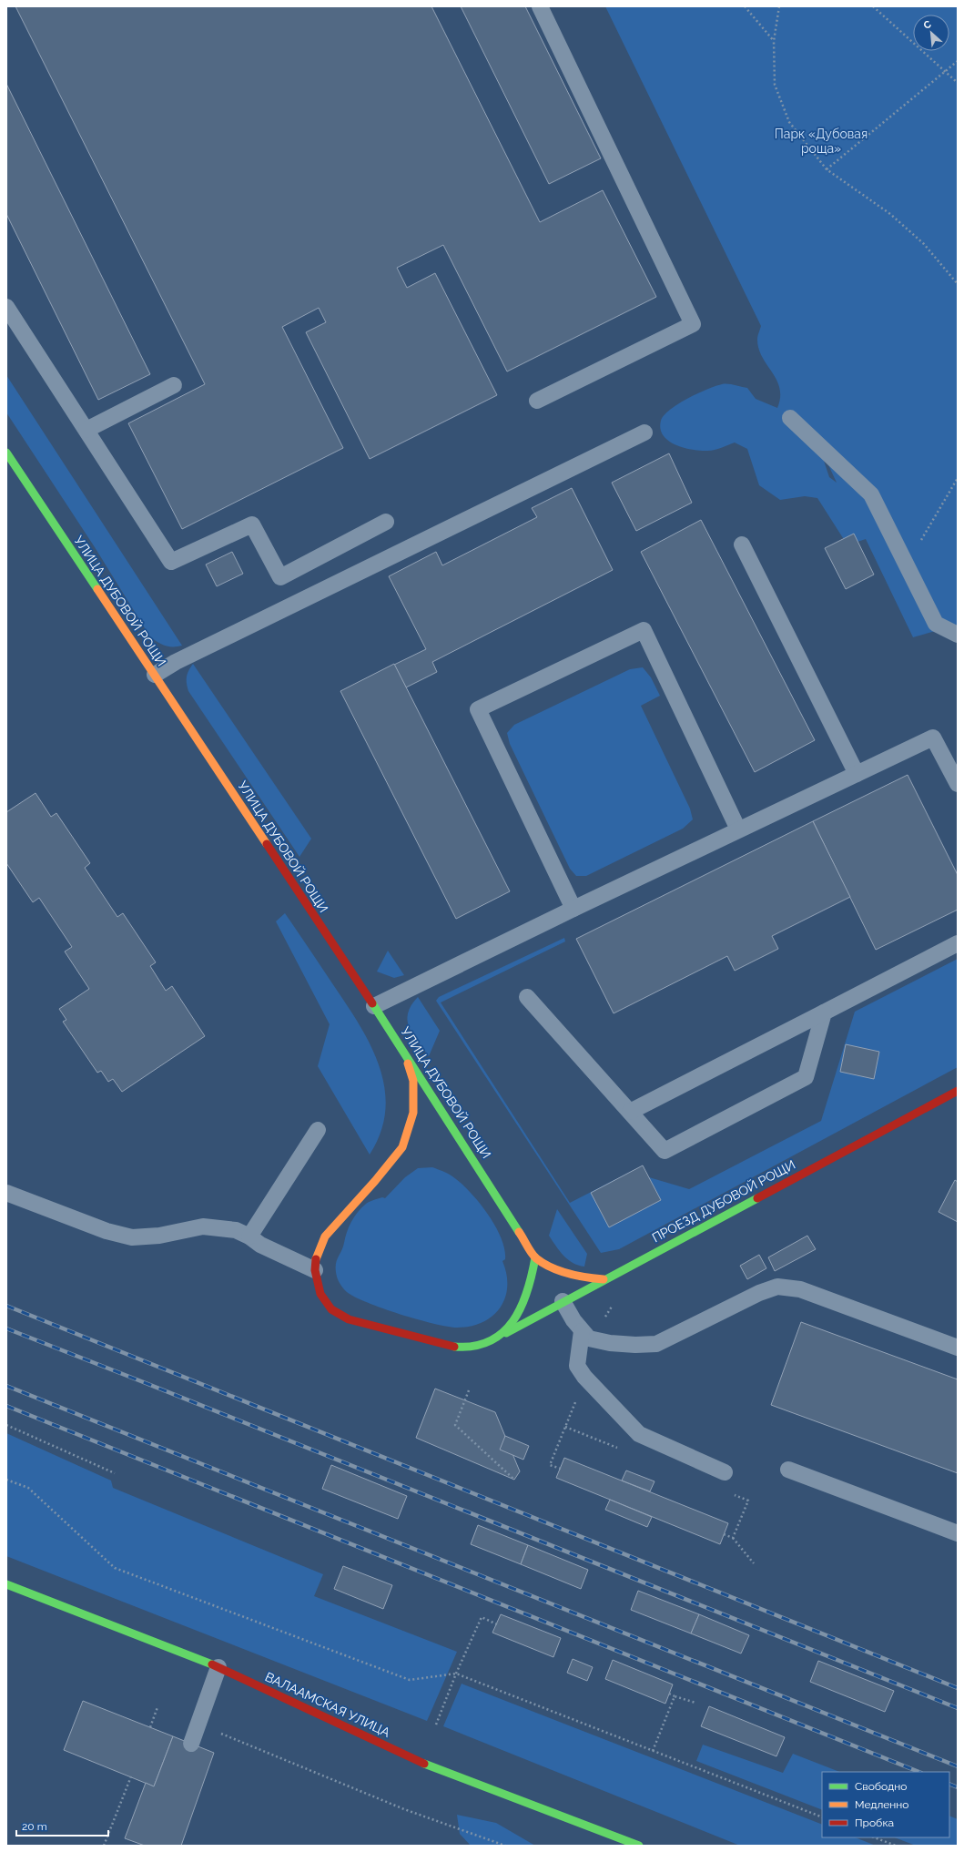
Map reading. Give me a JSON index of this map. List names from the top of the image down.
{
  "streets": {
    "street": ["УЛИЦА ДУБОВОЙ РОЩИ", "ПРОЕЗД ДУБОВОЙ РОЩИ", "ВАЛААМСКАЯ УЛИЦА"]
  },
  "parks": ["Парк «Дубовая роща»"],
  "legend": ["Свободно", "Медленно", "Пробка"],
  "scale_bar": "20 m",
  "north": "top left"
}
